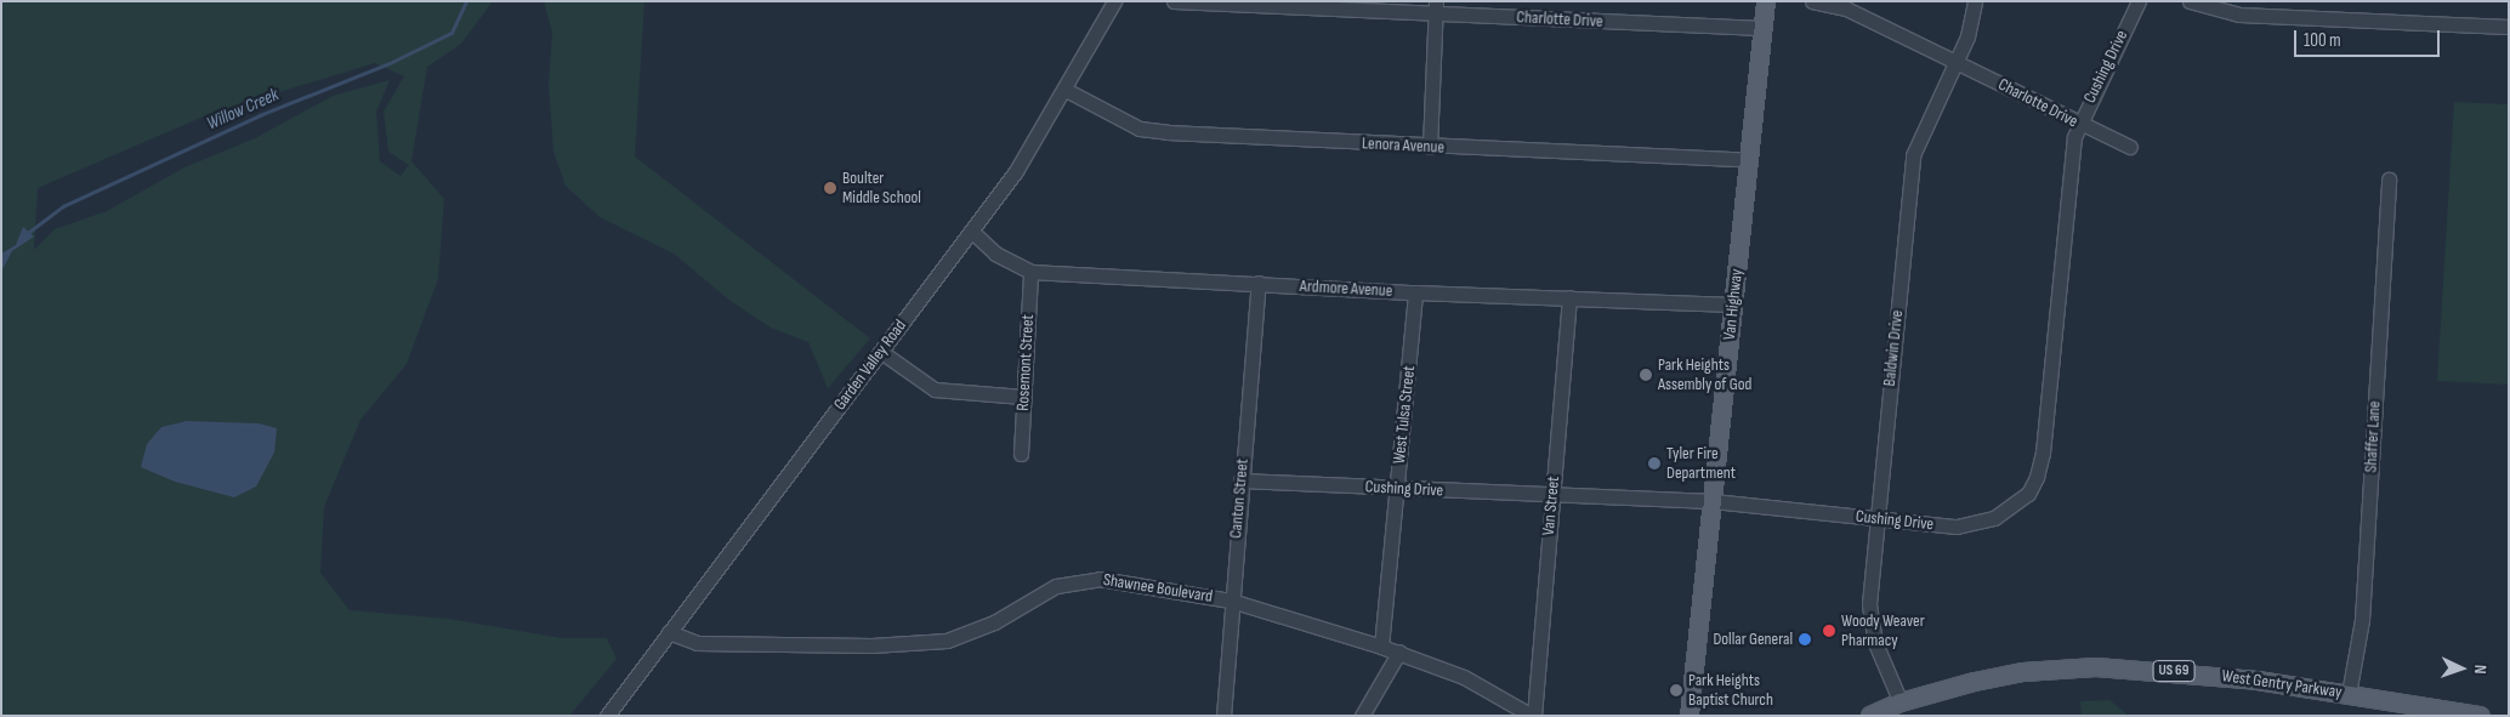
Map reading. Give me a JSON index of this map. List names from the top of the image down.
{
  "streets": {
    "main road": ["Van Highway", "US 69", "West Gentry Parkway"],
    "street": [
      "Charlotte Drive",
      "Cushing Drive",
      "Lenora Avenue",
      "Ardmore Avenue",
      "Baldwin Drive",
      "Rosemont Street",
      "Garden Valley Road",
      "West Tulsa Street",
      "Shaffer Lane",
      "Canton Street",
      "Van Street",
      "Shawnee Boulevard"
    ]
  },
  "crossings": [
    ["Charlotte Drive", "Cushing Drive"],
    ["Charlotte Drive", "Van Highway"],
    ["Charlotte Drive", "Baldwin Drive"],
    ["Cushing Drive", "Van Highway"],
    ["Cushing Drive", "Baldwin Drive"],
    ["Cushing Drive", "West Tulsa Street"],
    ["Cushing Drive", "Canton Street"],
    ["Cushing Drive", "Van Street"],
    ["Lenora Avenue", "Van Highway"],
    ["Lenora Avenue", "Garden Valley Road"],
    ["Ardmore Avenue", "Van Highway"],
    ["Ardmore Avenue", "Rosemont Street"],
    ["Ardmore Avenue", "Garden Valley Road"],
    ["Ardmore Avenue", "West Tulsa Street"],
    ["Ardmore Avenue", "Canton Street"],
    ["Ardmore Avenue", "Van Street"],
    ["Baldwin Drive", "West Gentry Parkway"],
    ["Garden Valley Road", "Shawnee Boulevard"],
    ["West Tulsa Street", "Shawnee Boulevard"],
    ["Shaffer Lane", "West Gentry Parkway"],
    ["Canton Street", "Shawnee Boulevard"],
    ["Van Street", "Shawnee Boulevard"]
  ],
  "water": ["Willow Creek"],
  "places": [
    "Boulter Middle School",
    "Park Heights Assembly of God",
    "Tyler Fire Department",
    "Woody Weaver Pharmacy",
    "Dollar General",
    "Park Heights Baptist Church"
  ],
  "scale_bar": "100 m",
  "north": "right"
}
